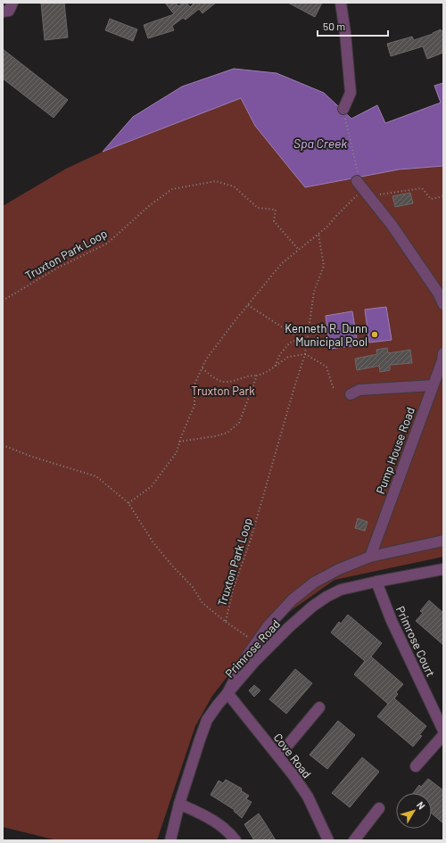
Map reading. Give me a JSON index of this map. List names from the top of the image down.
{
  "streets": {
    "street": [
      "Pump House Road",
      "Primrose Court",
      "Primrose Road",
      "Cove Road"
    ],
    "path": ["Truxton Park Loop"]
  },
  "crossings": [
    ["Primrose Court", "Primrose Road"],
    ["Primrose Road", "Cove Road"]
  ],
  "water": ["Spa Creek"],
  "parks": ["Truxton Park"],
  "places": ["Kenneth R. Dunn Municipal Pool"],
  "scale_bar": "50 m",
  "north": "top right"
}
